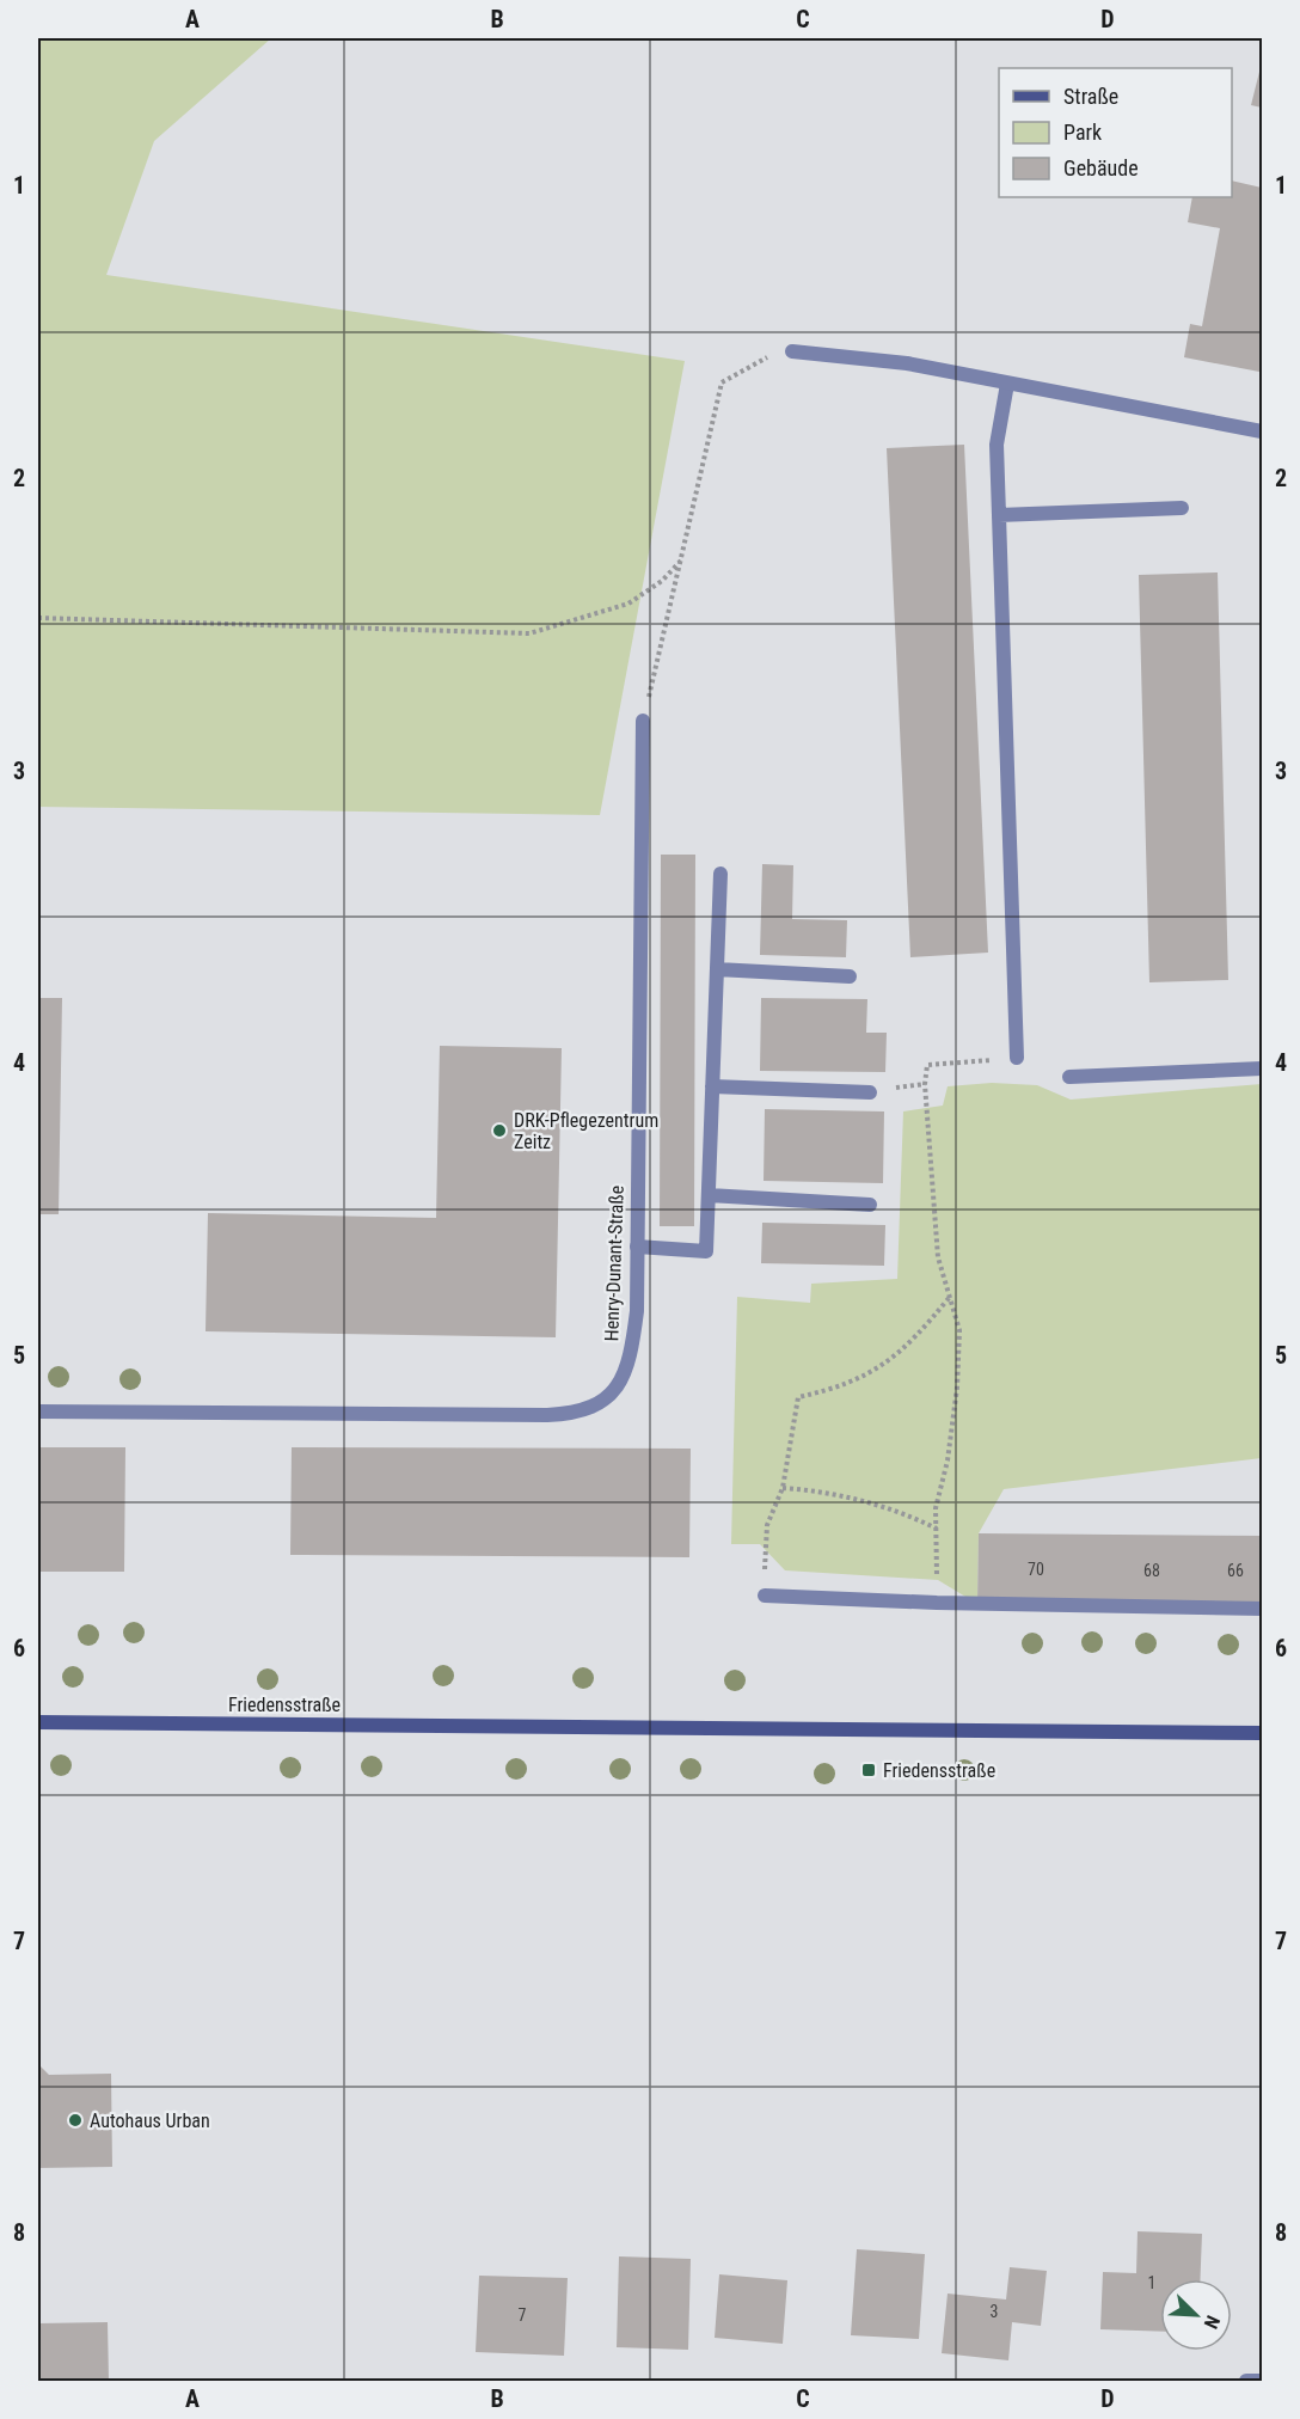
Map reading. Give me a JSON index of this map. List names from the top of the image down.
{
  "streets": {
    "street": ["Henry-Dunant-Straße", "Friedensstraße"]
  },
  "places": {
    "other": ["DRK-Pflegezentrum Zeitz", "Autohaus Urban"],
    "transit": ["Friedensstraße"]
  },
  "house_numbers": [
    "70",
    "68",
    "66",
    "1",
    "3",
    "7"
  ],
  "legend": ["Straße", "Park", "Gebäude"],
  "north": "bottom right",
  "grid": {
    "columns": [
      "A",
      "B",
      "C",
      "D"
    ],
    "rows": [
      "1",
      "2",
      "3",
      "4",
      "5",
      "6",
      "7",
      "8"
    ]
  }
}
